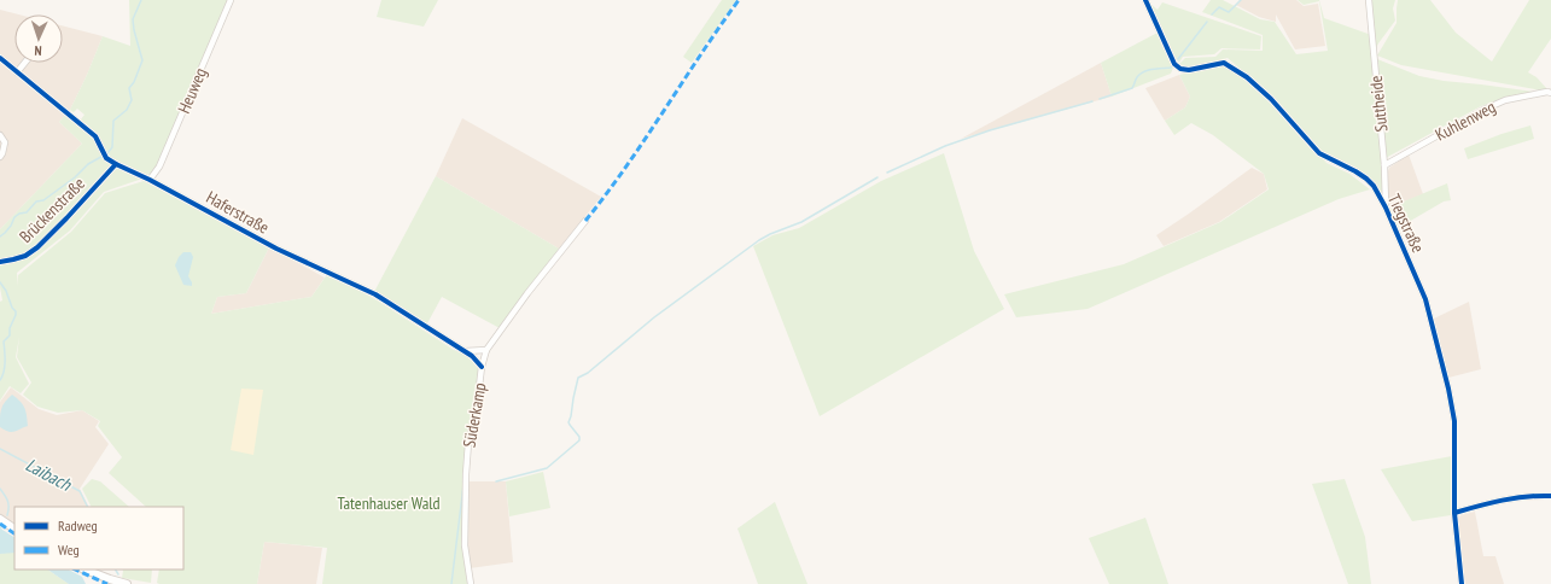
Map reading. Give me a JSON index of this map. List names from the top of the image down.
{
  "streets": {
    "street": [
      "Heuweg",
      "Suttheide",
      "Kuhlenweg",
      "Brückenstraße",
      "Haferstraße",
      "Tiegstraße",
      "Süderkamp"
    ]
  },
  "crossings": [
    ["Heuweg", "Haferstraße"],
    ["Suttheide", "Kuhlenweg"],
    ["Suttheide", "Tiegstraße"],
    ["Brückenstraße", "Haferstraße"],
    ["Haferstraße", "Süderkamp"]
  ],
  "water": ["Laibach"],
  "parks": ["Tatenhauser Wald"],
  "legend": ["Radweg", "Weg"],
  "north": "bottom"
}
